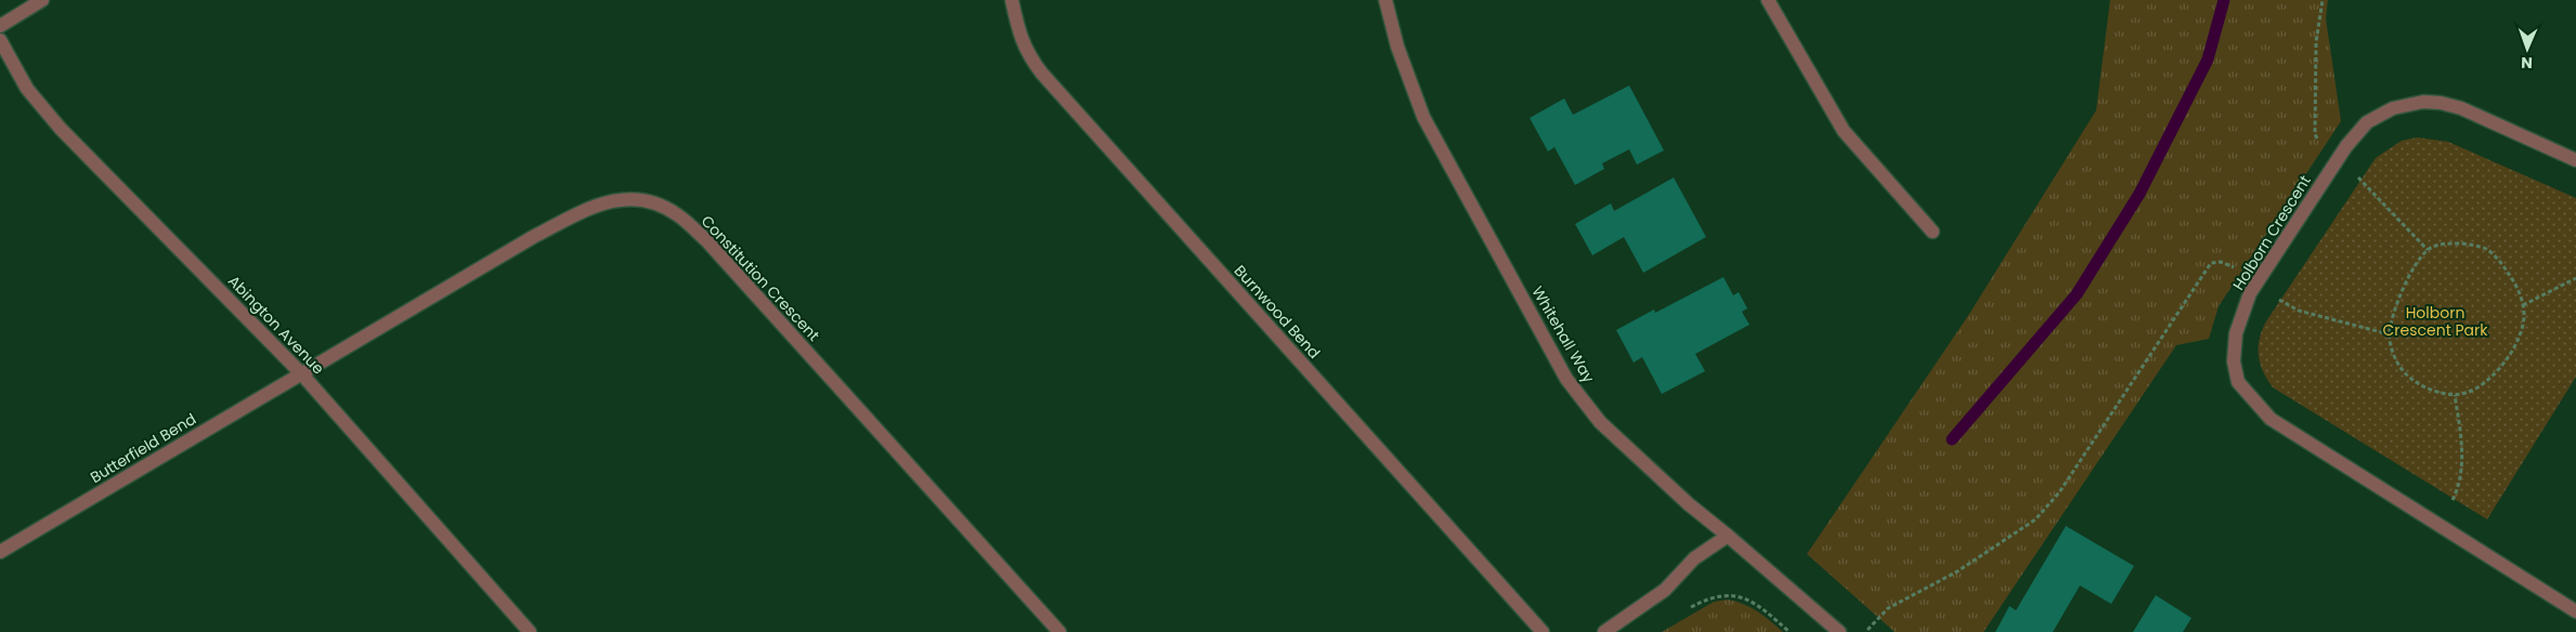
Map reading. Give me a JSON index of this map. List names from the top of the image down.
{
  "streets": {
    "street": [
      "Holborn Crescent",
      "Constitution Crescent",
      "Burnwood Bend",
      "Abington Avenue",
      "Whitehall Way",
      "Butterfield Bend"
    ]
  },
  "crossings": [
    ["Constitution Crescent", "Abington Avenue"],
    ["Constitution Crescent", "Butterfield Bend"],
    ["Abington Avenue", "Butterfield Bend"]
  ],
  "parks": ["Holborn Crescent Park"],
  "north": "bottom"
}
